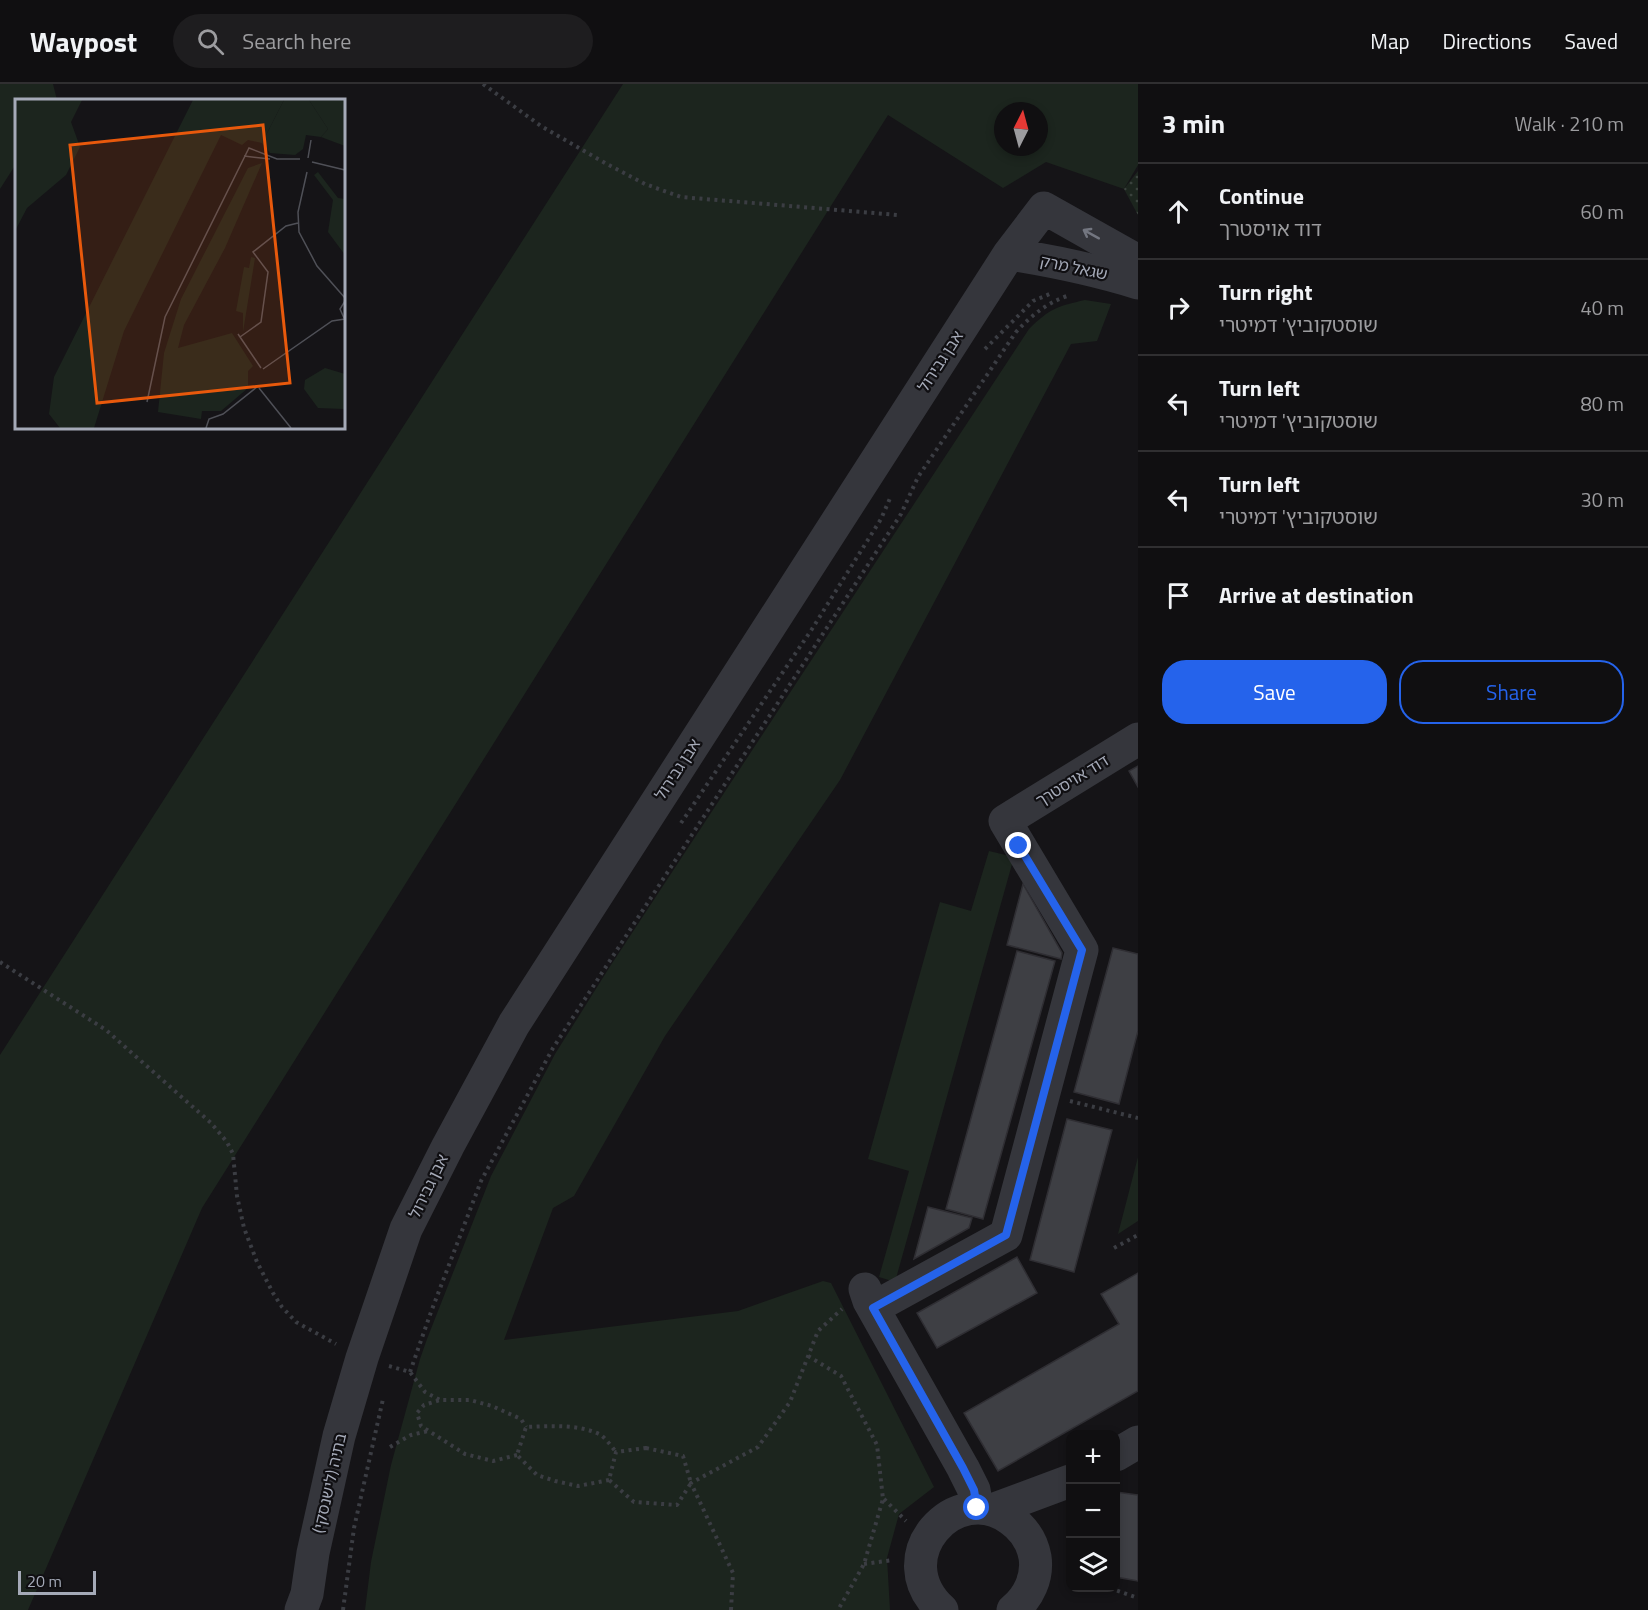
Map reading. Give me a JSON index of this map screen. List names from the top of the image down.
{
  "streets": {
    "street": [
      "שגאל מרק",
      "אבן גבירול",
      "דוד אויסטרך",
      "בתיה (לישנסקי)"
    ]
  },
  "crossings": [
    ["שגאל מרק", "אבן גבירול"],
    ["אבן גבירול", "בתיה (לישנסקי)"]
  ],
  "scale_bar": "20 m",
  "north": "top",
  "page": {
    "header": "Waypost",
    "search": "Search here",
    "nav": ["Map", "Directions", "Saved"],
    "heading": ["3 min", "Walk · 210 m"],
    "list": [
      ["Continue", "דוד אויסטרך", "60 m"],
      ["Turn right", "שוסטקוביץ' דמיטרי", "40 m"],
      ["Turn left", "שוסטקוביץ' דמיטרי", "80 m"],
      ["Turn left", "שוסטקוביץ' דמיטרי", "30 m"],
      "Arrive at destination"
    ],
    "buttons": ["Save", "Share"],
    "map_buttons": ["+", "−"],
    "scale": "20 m"
  }
}
